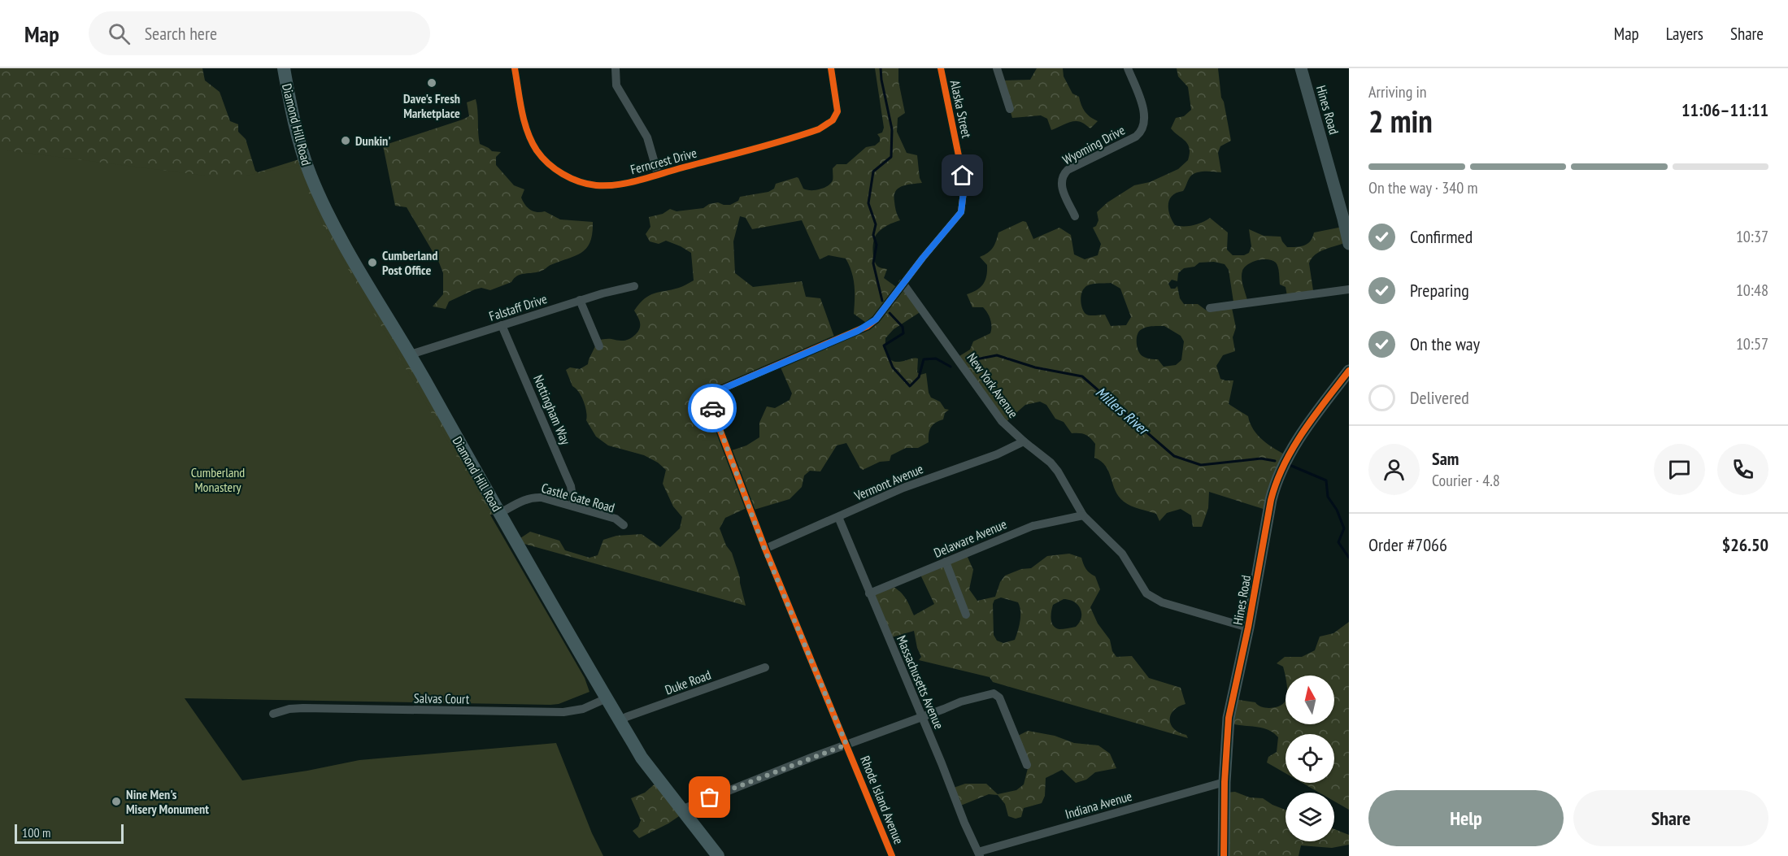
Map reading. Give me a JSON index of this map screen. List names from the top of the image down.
{
  "streets": {
    "main road": ["Diamond Hill Road"],
    "street": [
      "Alaska Street",
      "Hines Road",
      "Wyoming Drive",
      "Ferncrest Drive",
      "Falstaff Drive",
      "New York Avenue",
      "Nottingham Way",
      "Vermont Avenue",
      "Castle Gate Road",
      "Delaware Avenue",
      "Duke Road",
      "Massachusetts Avenue",
      "Salvas Court",
      "Rhode Island Avenue",
      "Indiana Avenue"
    ]
  },
  "crossings": [
    ["Alaska Street", "New York Avenue"],
    ["Alaska Street", "Rhode Island Avenue"],
    ["Hines Road", "New York Avenue"],
    ["Hines Road", "Indiana Avenue"],
    ["Diamond Hill Road", "Falstaff Drive"],
    ["Diamond Hill Road", "Castle Gate Road"],
    ["Diamond Hill Road", "Duke Road"],
    ["Diamond Hill Road", "Salvas Court"],
    ["Falstaff Drive", "Nottingham Way"],
    ["New York Avenue", "Vermont Avenue"],
    ["New York Avenue", "Delaware Avenue"],
    ["Nottingham Way", "Castle Gate Road"],
    ["Vermont Avenue", "Massachusetts Avenue"],
    ["Vermont Avenue", "Rhode Island Avenue"],
    ["Delaware Avenue", "Massachusetts Avenue"],
    ["Massachusetts Avenue", "Indiana Avenue"]
  ],
  "water": ["Millers River"],
  "parks": ["Cumberland Monastery"],
  "places": [
    "Dave's Fresh Marketplace",
    "Dunkin'",
    "Cumberland Post Office",
    "Nine Men's Misery Monument"
  ],
  "scale_bar": "100 m",
  "north": "top",
  "page": {
    "header": "Map",
    "search": "Search here",
    "nav": ["Map", "Layers", "Share"],
    "heading": ["2 min", "Arriving in", "11:06–11:11"],
    "panel": [
      "Sam",
      "Courier · 4.8",
      "Order #7066",
      "$26.50"
    ],
    "bar": "On the way · 340 m",
    "list": [
      ["Confirmed", "10:37"],
      ["Preparing", "10:48"],
      ["On the way", "10:57"],
      "Delivered"
    ],
    "buttons": ["Help", "Share"],
    "scale": "100 m"
  }
}
